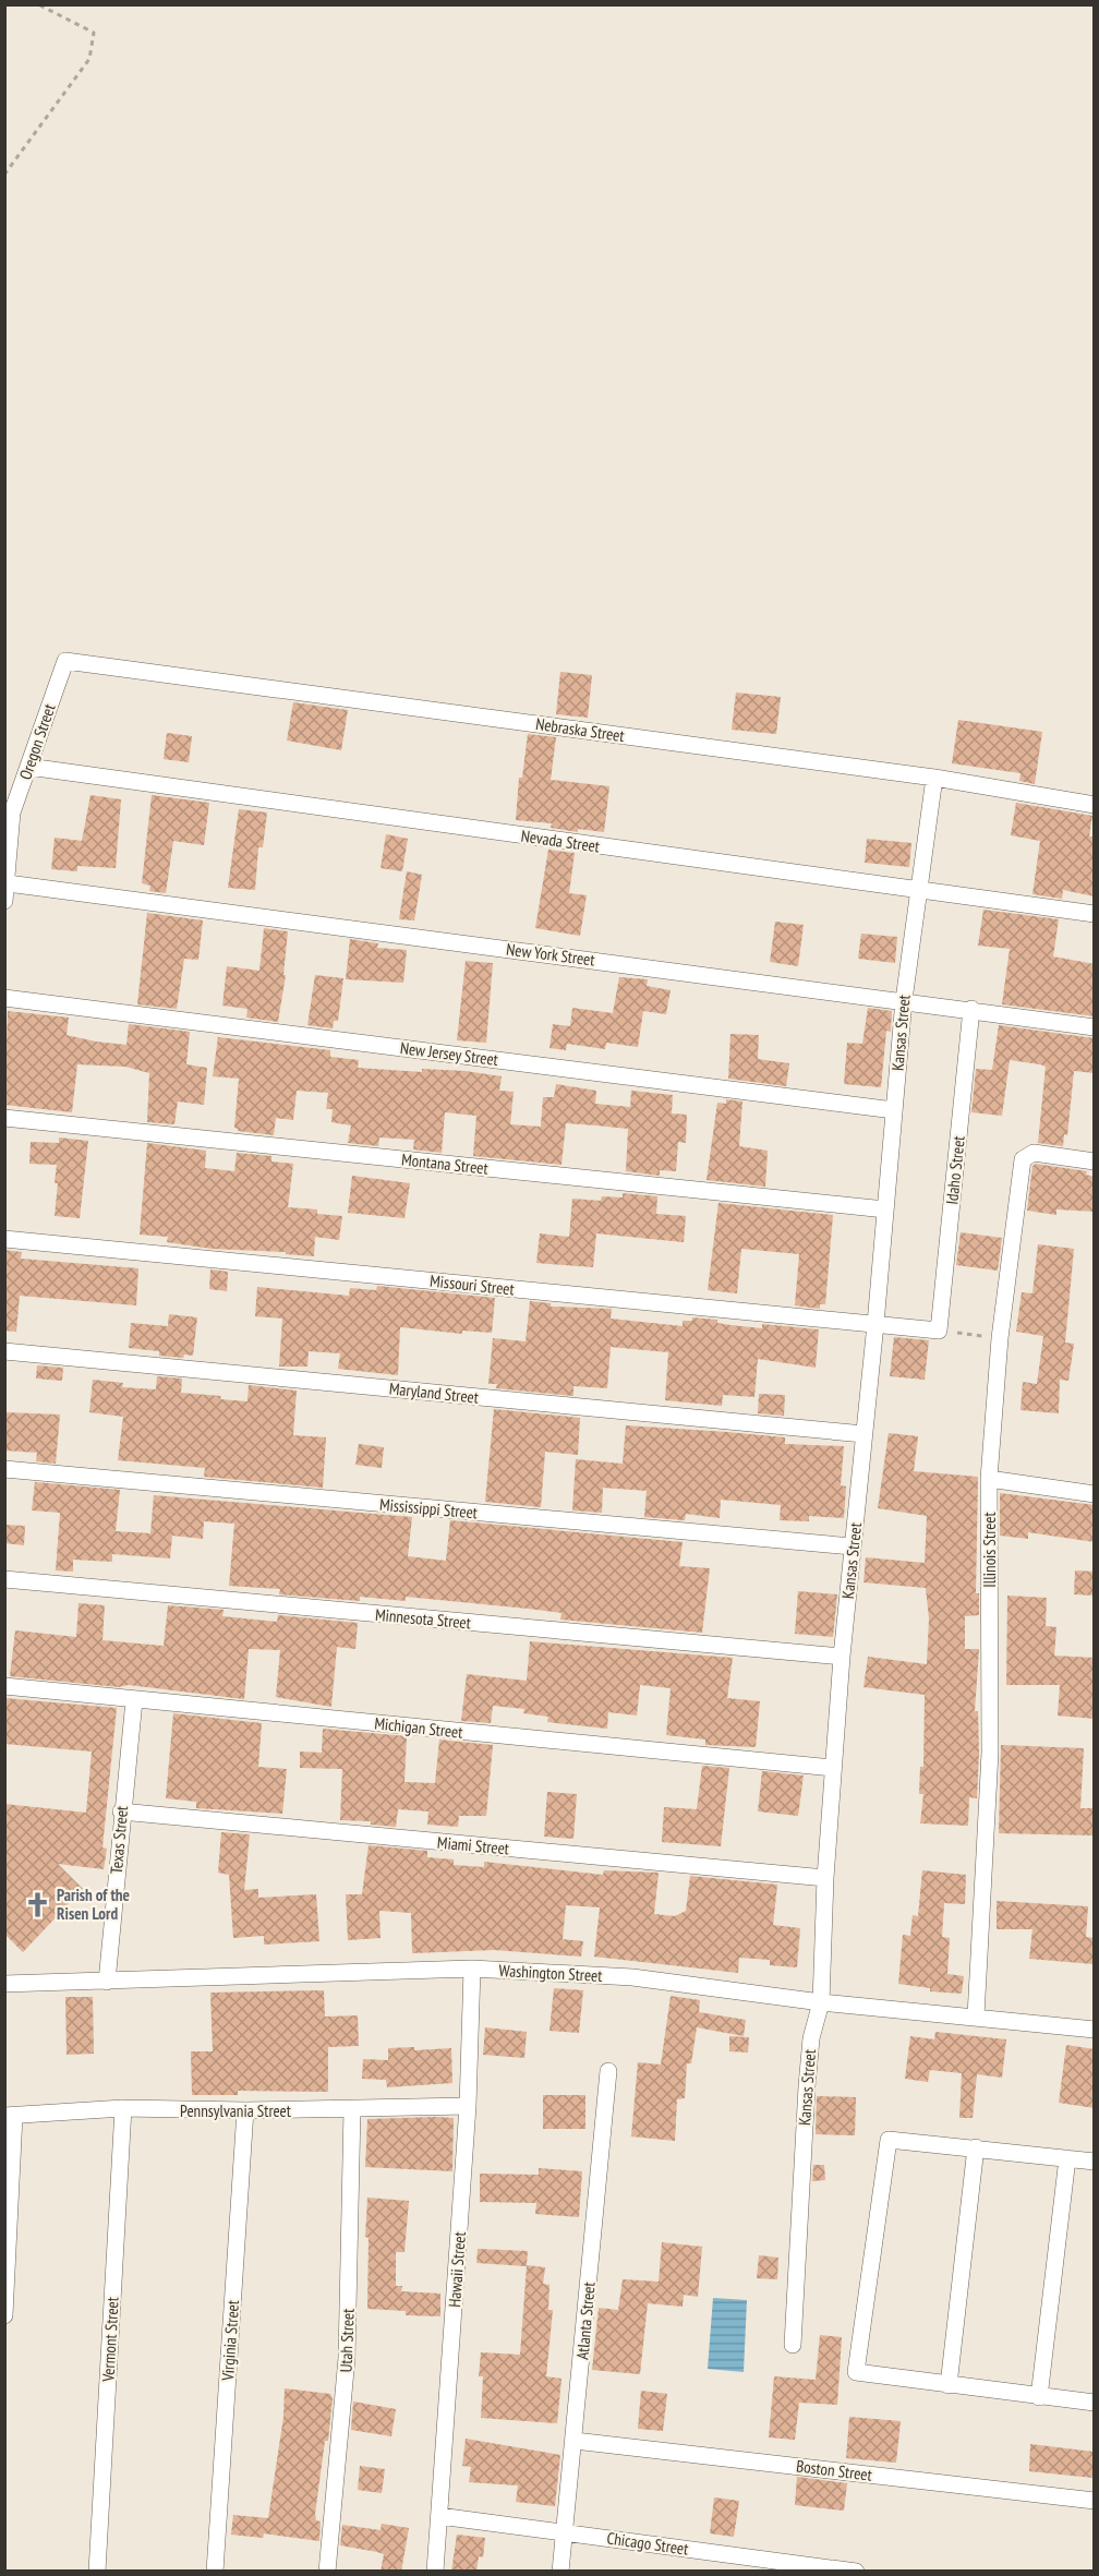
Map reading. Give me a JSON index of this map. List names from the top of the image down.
{
  "streets": {
    "street": [
      "Nebraska Street",
      "Oregon Street",
      "Nevada Street",
      "New York Street",
      "Kansas Street",
      "New Jersey Street",
      "Montana Street",
      "Idaho Street",
      "Missouri Street",
      "Maryland Street",
      "Mississippi Street",
      "Illinois Street",
      "Minnesota Street",
      "Michigan Street",
      "Texas Street",
      "Miami Street",
      "Washington Street",
      "Pennsylvania Street",
      "Hawaii Street",
      "Atlanta Street",
      "Vermont Street",
      "Virginia Street",
      "Utah Street",
      "Boston Street",
      "Chicago Street"
    ]
  },
  "crossings": [
    ["Nebraska Street", "Oregon Street"],
    ["Nebraska Street", "Kansas Street"],
    ["Oregon Street", "Nevada Street"],
    ["Oregon Street", "New York Street"],
    ["Nevada Street", "Kansas Street"],
    ["New York Street", "Kansas Street"],
    ["New York Street", "Idaho Street"],
    ["Kansas Street", "New Jersey Street"],
    ["Kansas Street", "Montana Street"],
    ["Kansas Street", "Missouri Street"],
    ["Kansas Street", "Maryland Street"],
    ["Kansas Street", "Mississippi Street"],
    ["Kansas Street", "Minnesota Street"],
    ["Kansas Street", "Michigan Street"],
    ["Kansas Street", "Miami Street"],
    ["Kansas Street", "Washington Street"],
    ["Idaho Street", "Missouri Street"],
    ["Illinois Street", "Washington Street"],
    ["Michigan Street", "Texas Street"],
    ["Texas Street", "Miami Street"],
    ["Texas Street", "Washington Street"],
    ["Washington Street", "Hawaii Street"],
    ["Pennsylvania Street", "Hawaii Street"],
    ["Pennsylvania Street", "Vermont Street"],
    ["Pennsylvania Street", "Virginia Street"],
    ["Pennsylvania Street", "Utah Street"],
    ["Hawaii Street", "Chicago Street"],
    ["Atlanta Street", "Boston Street"],
    ["Atlanta Street", "Chicago Street"]
  ],
  "places": {
    "church": ["Parish of the Risen Lord"]
  }
}
